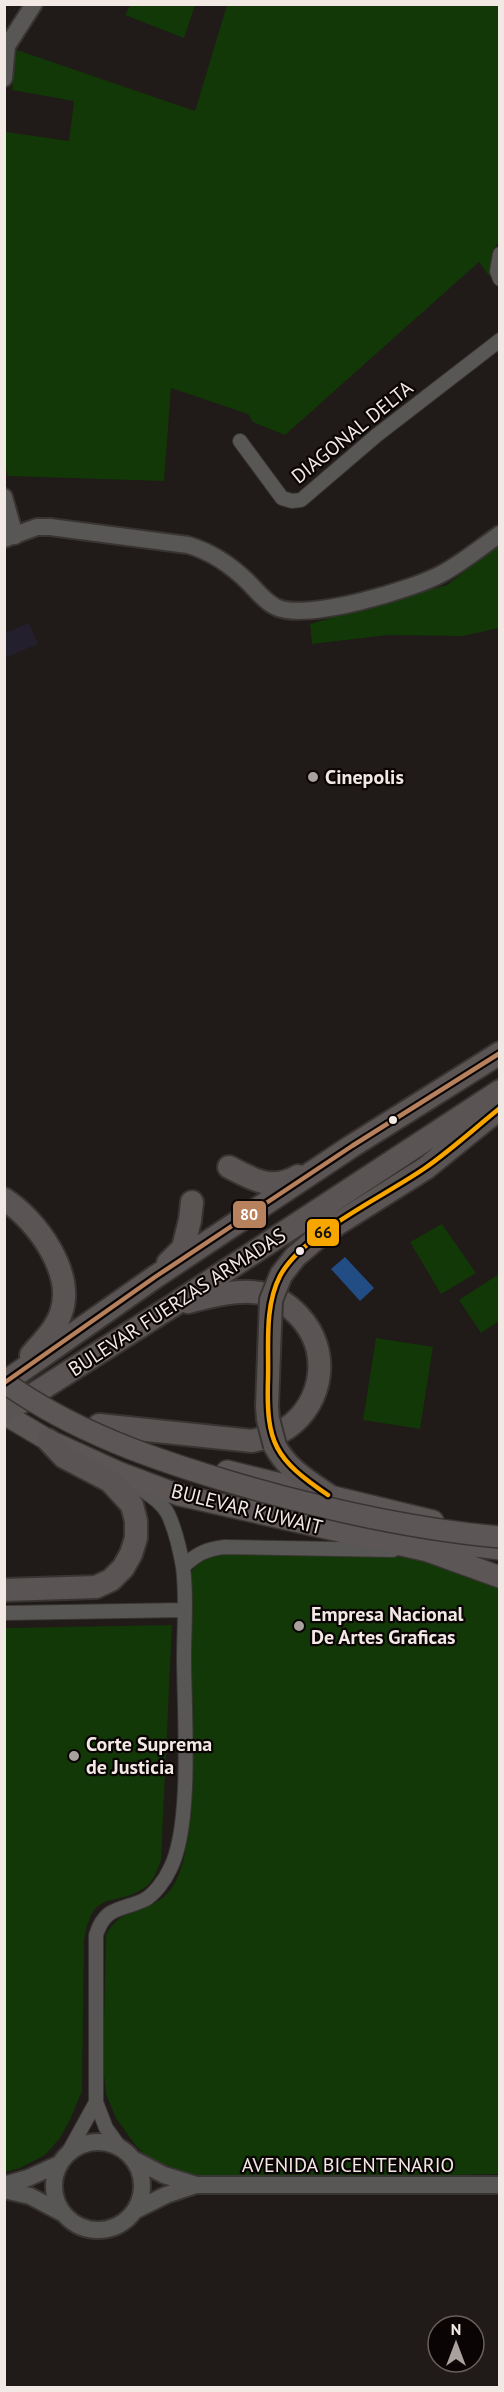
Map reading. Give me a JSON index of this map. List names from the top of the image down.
{
  "streets": {
    "highway": ["BULEVAR FUERZAS ARMADAS"],
    "main road": ["BULEVAR KUWAIT"],
    "street": ["DIAGONAL DELTA", "AVENIDA BICENTENARIO"]
  },
  "crossings": [
    ["BULEVAR FUERZAS ARMADAS", "BULEVAR KUWAIT"]
  ],
  "places": ["Cinepolis", "Empresa Nacional De Artes Graficas", "Corte Suprema de Justicia"],
  "lines": ["transit line 80", "transit line 66"],
  "north": "top"
}
